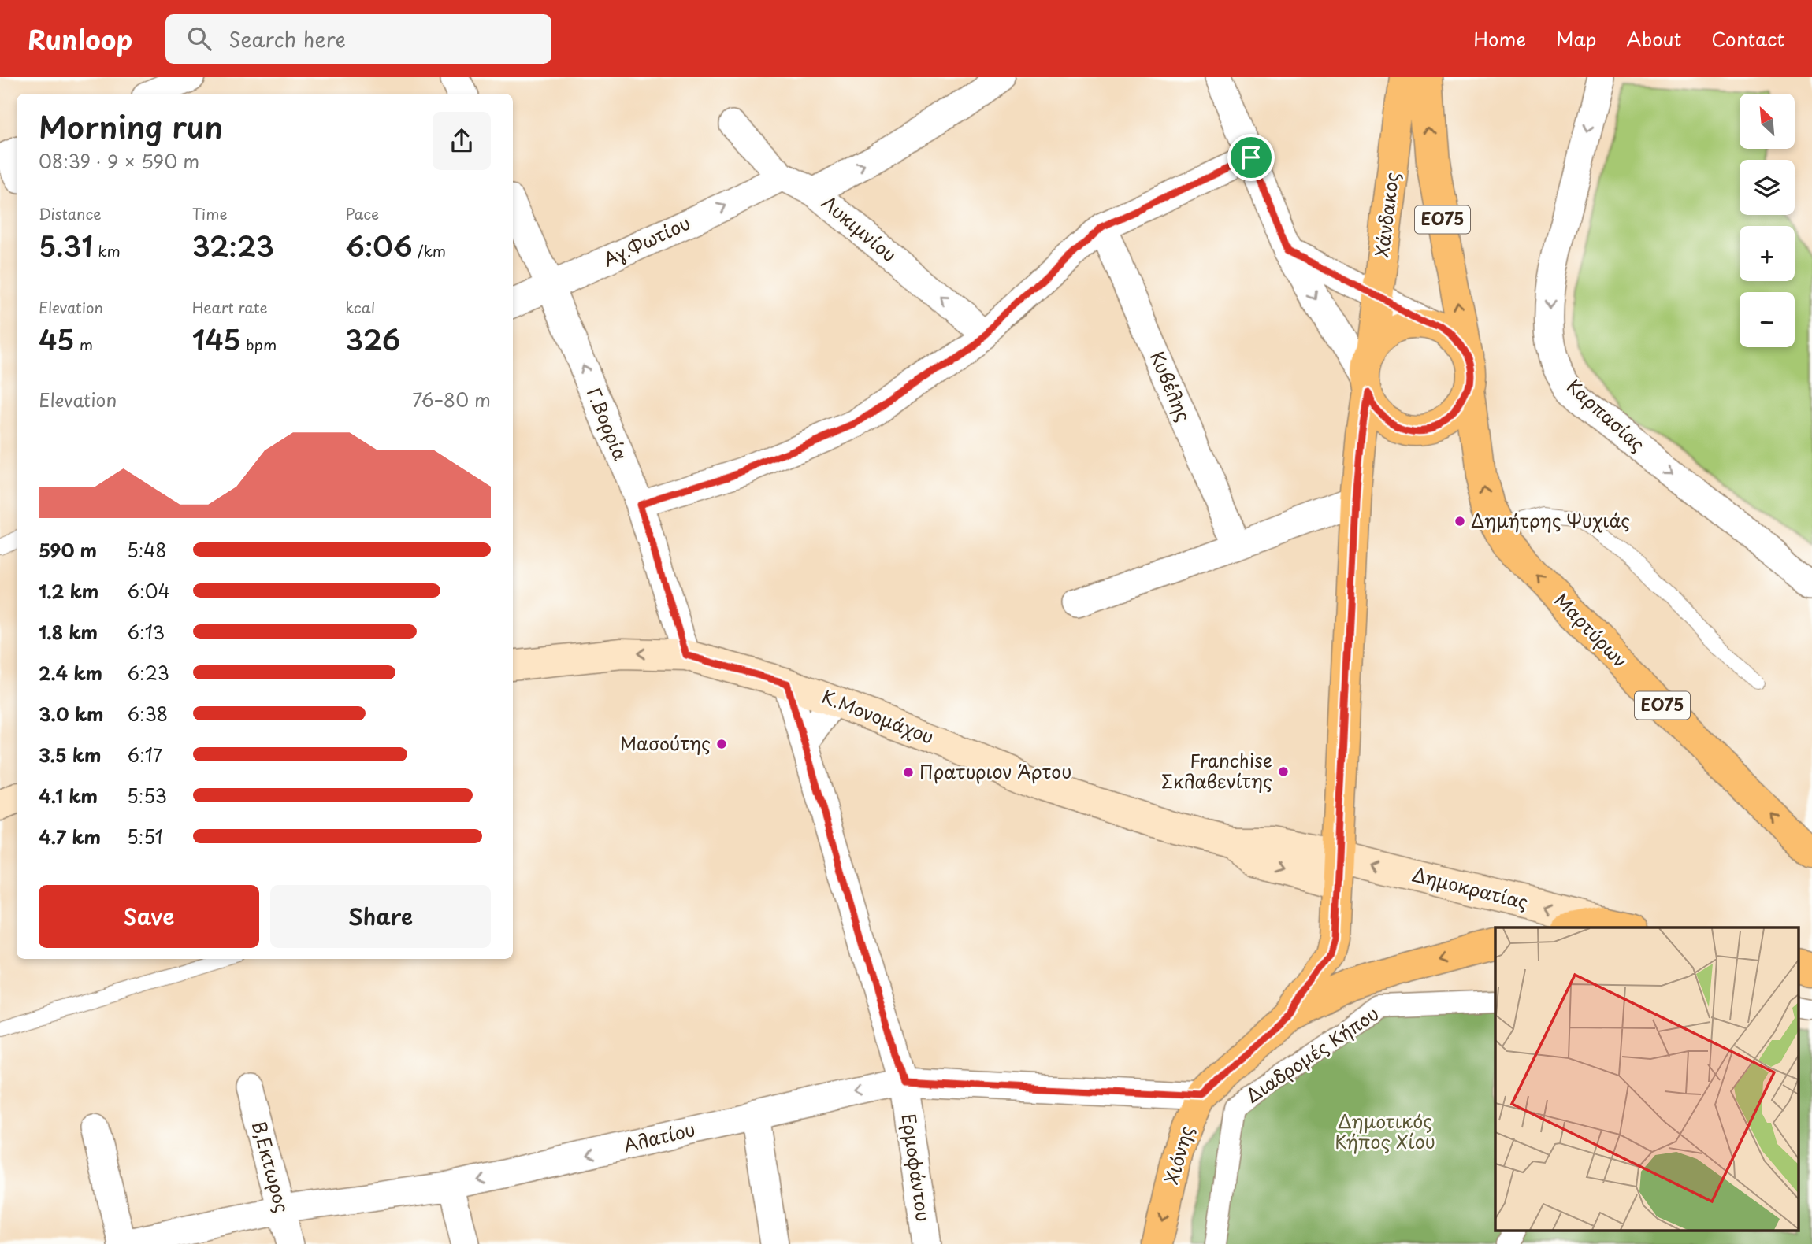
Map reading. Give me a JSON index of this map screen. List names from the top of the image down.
{
  "streets": {
    "main road": [
      "Χάνδακος",
      "ΕΟ75",
      "Μαρτύρων",
      "Κ.Μονομάχου",
      "Δημοκρατίας",
      "Χιόνης"
    ],
    "street": [
      "Λυκιμνίου",
      "Αγ.Φωτίου",
      "Κυβέλης",
      "Καρπασίας",
      "Γ.Βορρία",
      "Διαδρομές Κήπου",
      "Αλατίου",
      "Β,Εκτωρος",
      "Ερμοφάντου"
    ]
  },
  "crossings": [
    ["Χάνδακος", "ΕΟ75"],
    ["Χάνδακος", "Μαρτύρων"],
    ["ΕΟ75", "Μαρτύρων"],
    ["ΕΟ75", "Κ.Μονομάχου"],
    ["ΕΟ75", "Δημοκρατίας"],
    ["ΕΟ75", "Χιόνης"],
    ["Λυκιμνίου", "Αγ.Φωτίου"],
    ["Αγ.Φωτίου", "Γ.Βορρία"],
    ["Γ.Βορρία", "Κ.Μονομάχου"],
    ["Κ.Μονομάχου", "Δημοκρατίας"],
    ["Κ.Μονομάχου", "Χιόνης"],
    ["Κ.Μονομάχου", "Ερμοφάντου"],
    ["Δημοκρατίας", "Χιόνης"],
    ["Αλατίου", "Χιόνης"],
    ["Αλατίου", "Β,Εκτωρος"],
    ["Αλατίου", "Ερμοφάντου"]
  ],
  "one_way": [
    "Λυκιμνίου",
    "Καρπασίας",
    "Γ.Βορρία",
    "Μαρτύρων",
    "Δημοκρατίας",
    "Αλατίου",
    "Χιόνης"
  ],
  "parks": ["Δημοτικός Κήπος Χίου"],
  "places": [
    "Δημήτρης Ψυχιάς",
    "Μασούτης",
    "Franchise Σκλαβενίτης",
    "Πρατυριον Άρτου"
  ],
  "north": "top left",
  "page": {
    "header": "Runloop",
    "search": "Search here",
    "nav": [
      "Home",
      "Map",
      "About",
      "Contact"
    ],
    "map_buttons": ["+", "−"],
    "heading": ["Morning run", "08:39 · 9 × 590 m"],
    "stats": [
      ["Distance", "5.31 km"],
      ["Time", "32:23"],
      ["Pace", "6:06 /km"],
      ["Elevation", "45 m"],
      ["Heart rate", "145 bpm"],
      ["kcal", "326"]
    ],
    "chart": ["Elevation", "76–80 m"],
    "list": [
      {
        "name": "590 m",
        "note": "5:48"
      },
      {
        "name": "1.2 km",
        "note": "6:04"
      },
      {
        "name": "1.8 km",
        "note": "6:13"
      },
      {
        "name": "2.4 km",
        "note": "6:23"
      },
      {
        "name": "3.0 km",
        "note": "6:38"
      },
      {
        "name": "3.5 km",
        "note": "6:17"
      },
      {
        "name": "4.1 km",
        "note": "5:53"
      },
      {
        "name": "4.7 km",
        "note": "5:51"
      }
    ],
    "buttons": ["Save", "Share"]
  }
}
